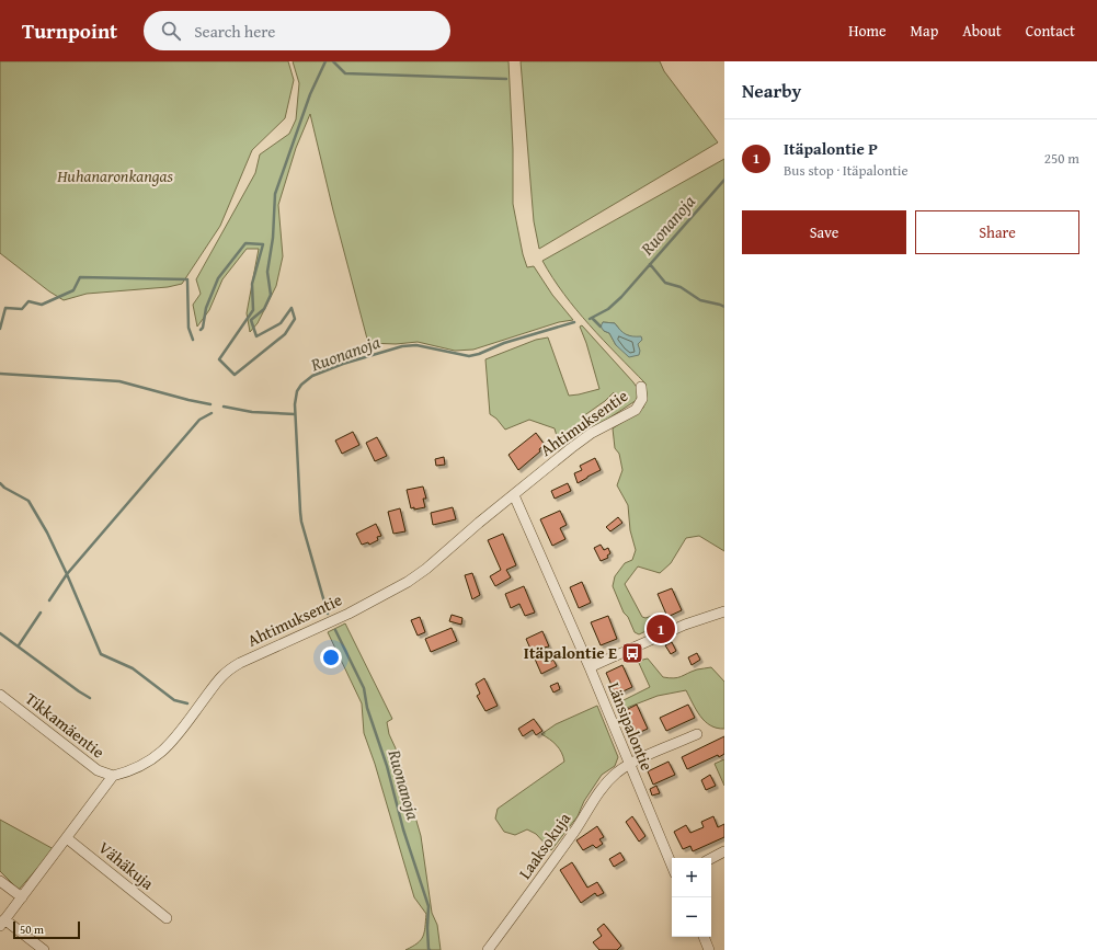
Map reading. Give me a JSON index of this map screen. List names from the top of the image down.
{
  "streets": {
    "street": [
      "Ahtimuksentie",
      "Tikkamäentie",
      "Länsipalontie",
      "Laaksokuja",
      "Vähäkuja"
    ]
  },
  "crossings": [
    ["Ahtimuksentie", "Tikkamäentie"],
    ["Ahtimuksentie", "Länsipalontie"],
    ["Länsipalontie", "Laaksokuja"]
  ],
  "water": ["Ruonanoja"],
  "parks": ["Huhanaronkangas"],
  "places": {
    "bus stop": ["Itäpalontie E"]
  },
  "scale_bar": "50 m",
  "page": {
    "header": "Turnpoint",
    "search": "Search here",
    "nav": [
      "Home",
      "Map",
      "About",
      "Contact"
    ],
    "heading": "Nearby",
    "list": [
      {
        "mark": "1",
        "name": "Itäpalontie P",
        "note": "Bus stop · Itäpalontie",
        "value": "250 m"
      }
    ],
    "buttons": ["Save", "Share"],
    "pins": "1",
    "map_buttons": ["+", "−"],
    "scale": "50 m"
  }
}
